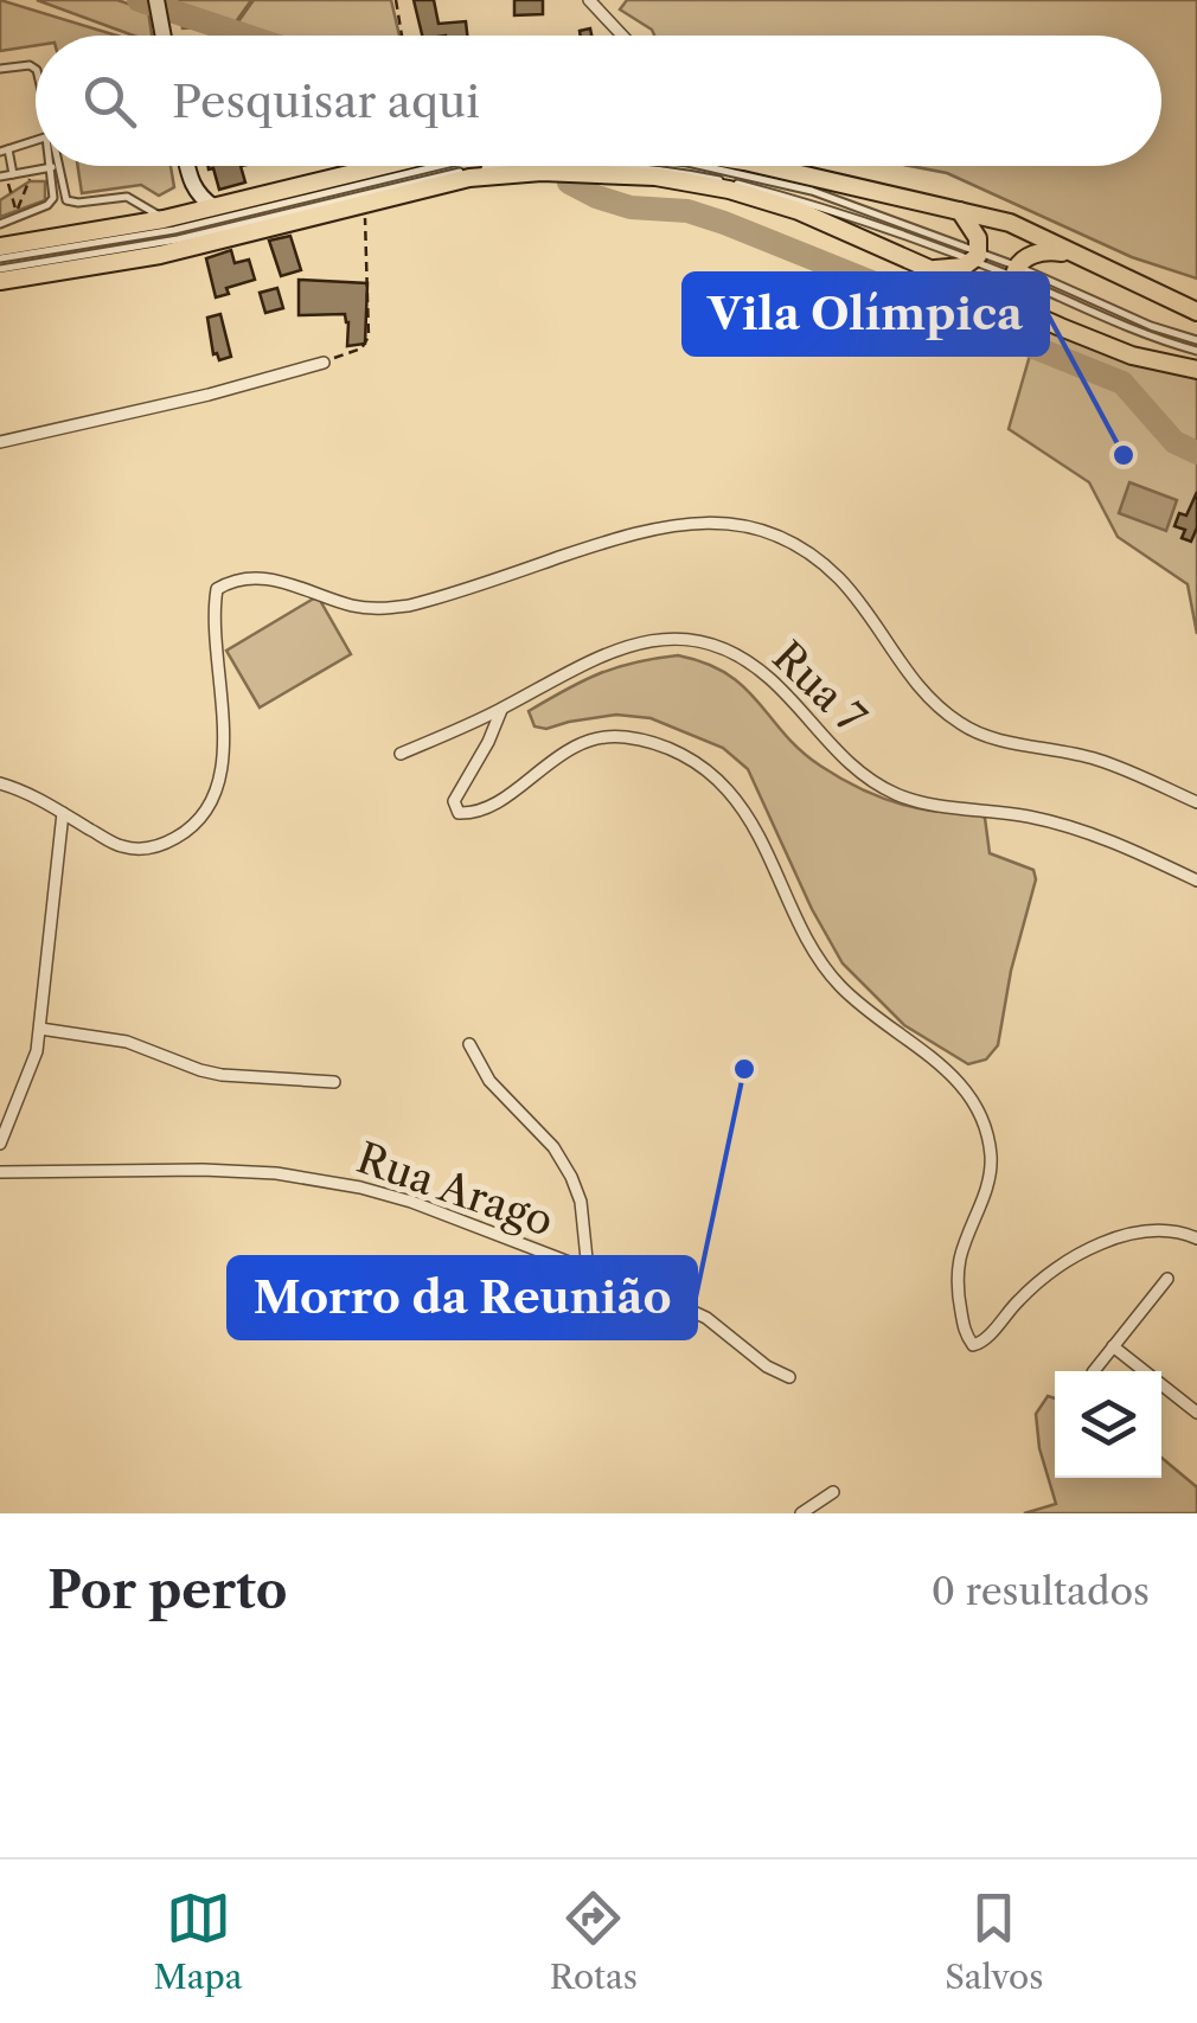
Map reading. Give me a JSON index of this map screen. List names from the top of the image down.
{
  "streets": {
    "street": ["Rua 7", "Rua Arago"]
  },
  "places": ["Vila Olímpica", "Morro da Reunião"],
  "page": {
    "search": "Pesquisar aqui",
    "heading": ["Por perto", "0 resultados"],
    "nav": ["Mapa", "Rotas", "Salvos"]
  }
}
